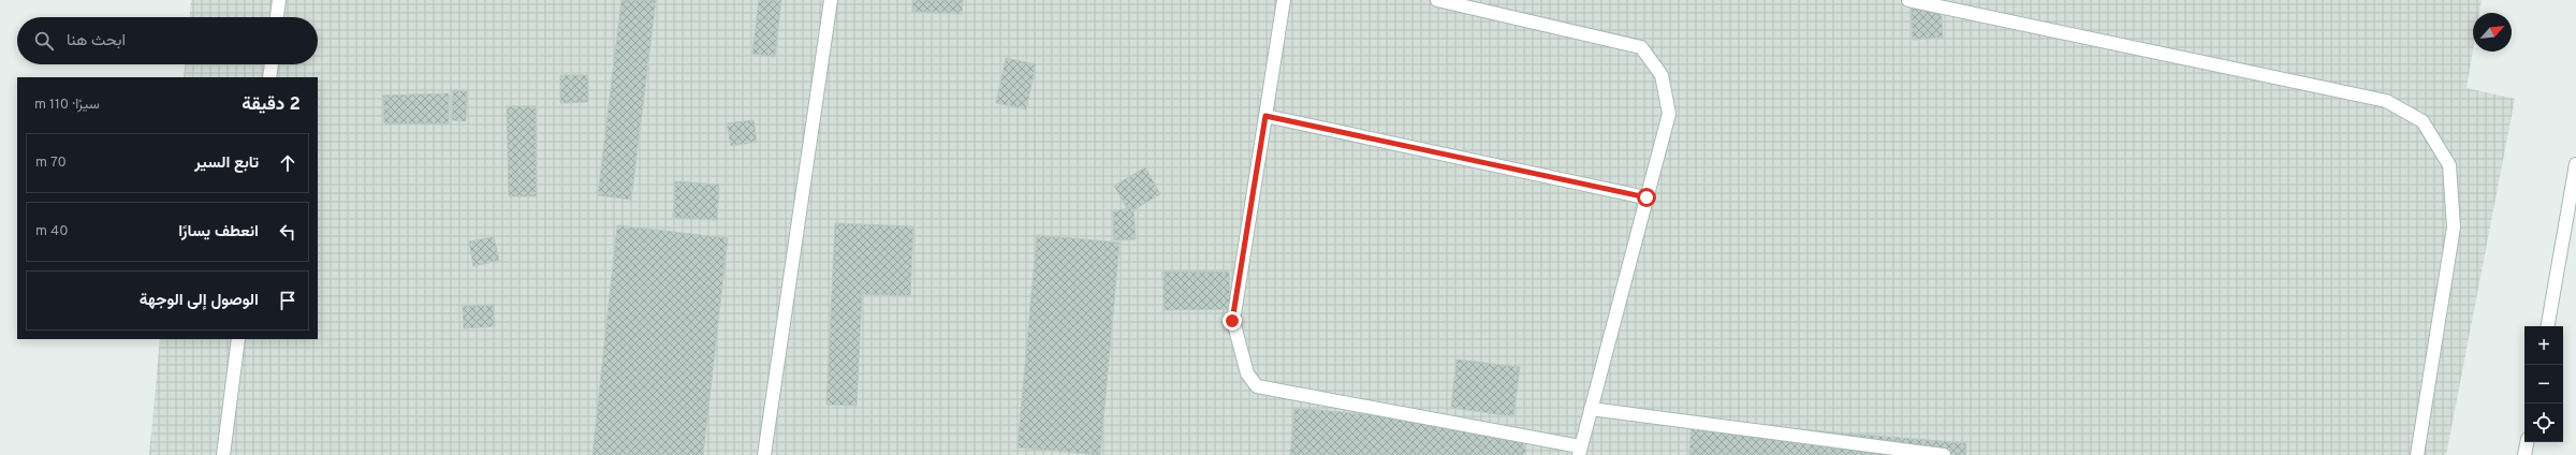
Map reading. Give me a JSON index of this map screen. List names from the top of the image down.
{
  "north": "top right",
  "page": {
    "search": "ابحث هنا",
    "heading": ["2 دقيقة", "سيرًا · 110 m"],
    "list": [
      ["تابع السير", "70 m"],
      ["انعطف يسارًا", "40 m"],
      "الوصول إلى الوجهة"
    ],
    "map_buttons": ["+", "−"]
  }
}
